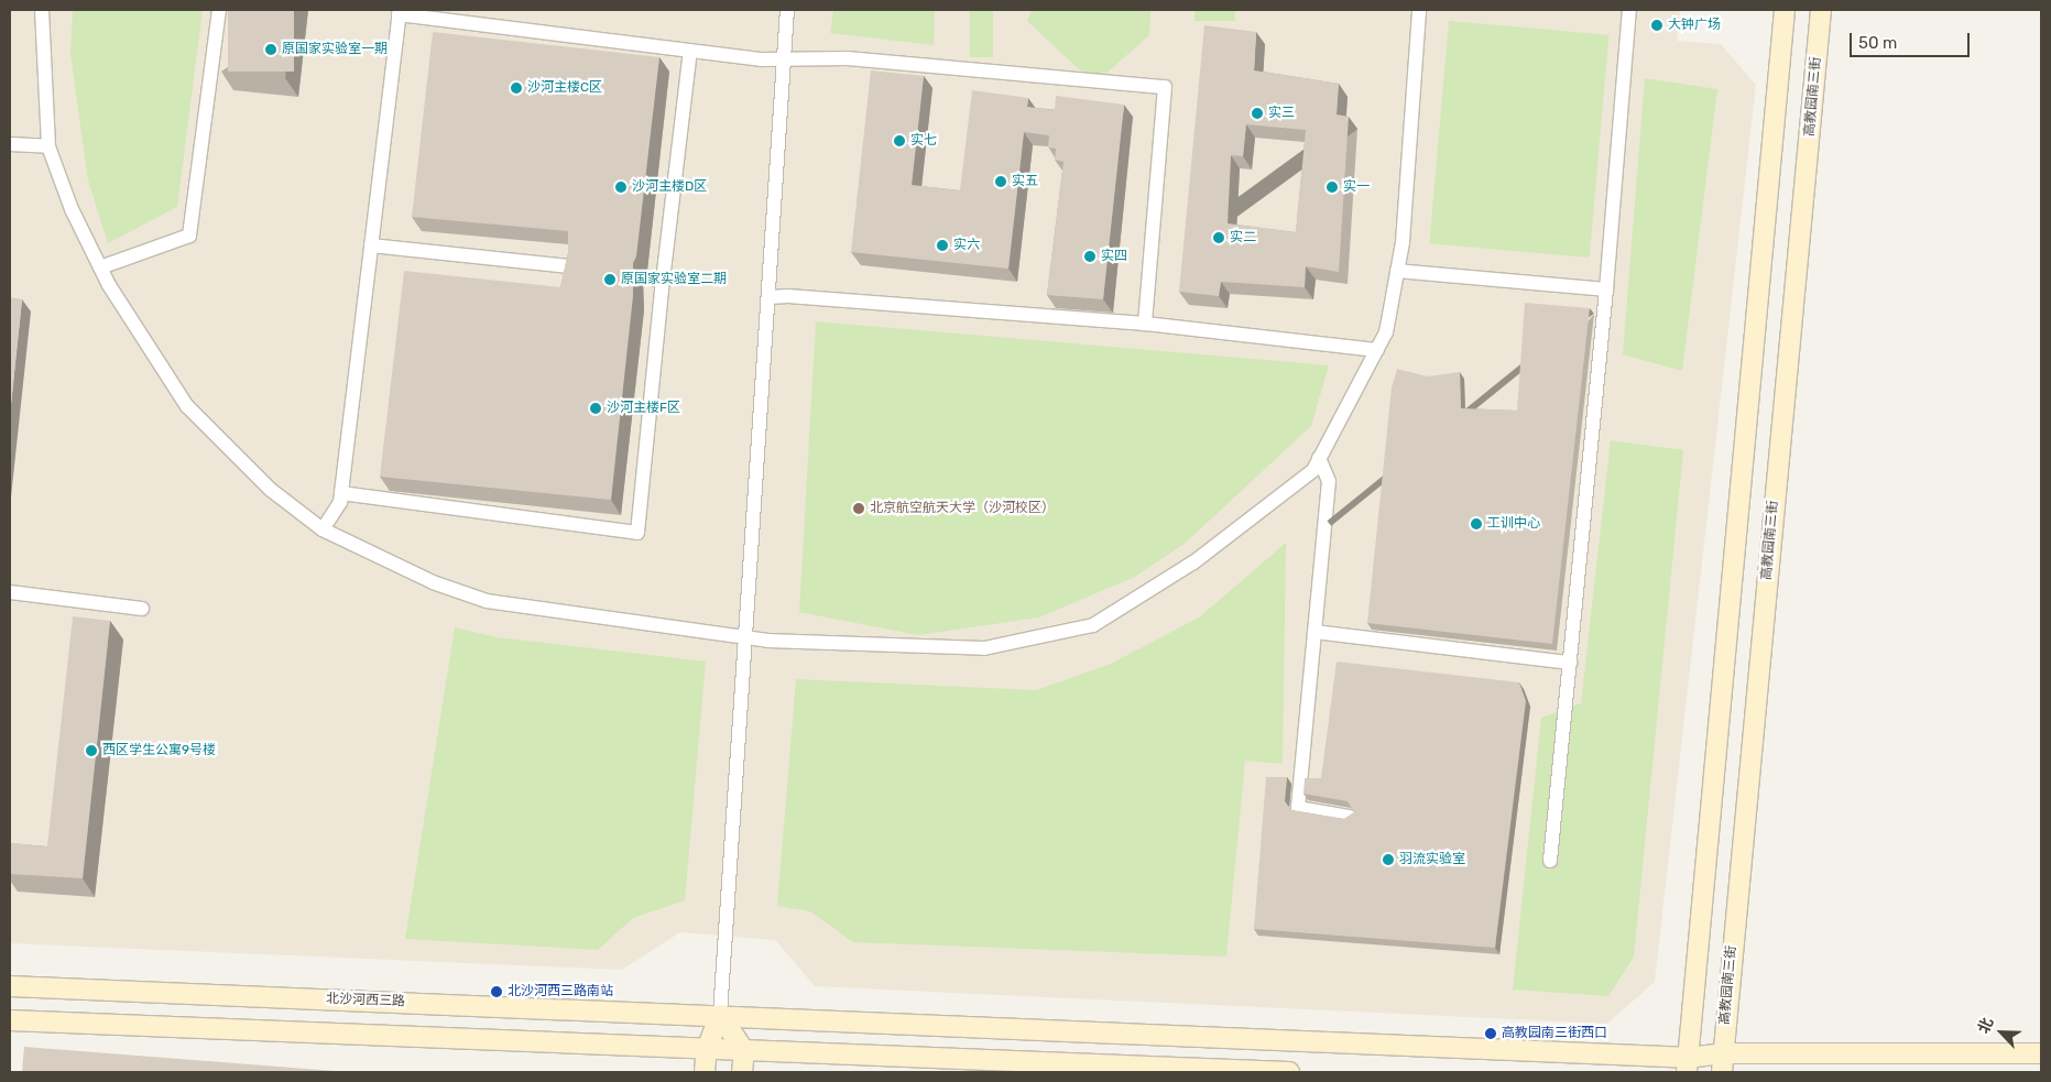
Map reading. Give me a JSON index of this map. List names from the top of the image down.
{
  "streets": {
    "street": ["高教园南三街", "北沙河西三路"]
  },
  "crossings": [
    ["高教园南三街", "北沙河西三路"]
  ],
  "places": [
    "大钟广场",
    "原国家实验室一期",
    "沙河主楼C区",
    "实三",
    "实七",
    "实五",
    "沙河主楼D区",
    "实一",
    "实二",
    "实六",
    "实四",
    "原国家实验室二期",
    "沙河主楼F区",
    "北京航空航天大学（沙河校区）",
    "工训中心",
    "西区学生公寓9号楼",
    "羽流实验室",
    "北沙河西三路南站",
    "高教园南三街西口"
  ],
  "scale_bar": "50 m",
  "north": "top left"
}
